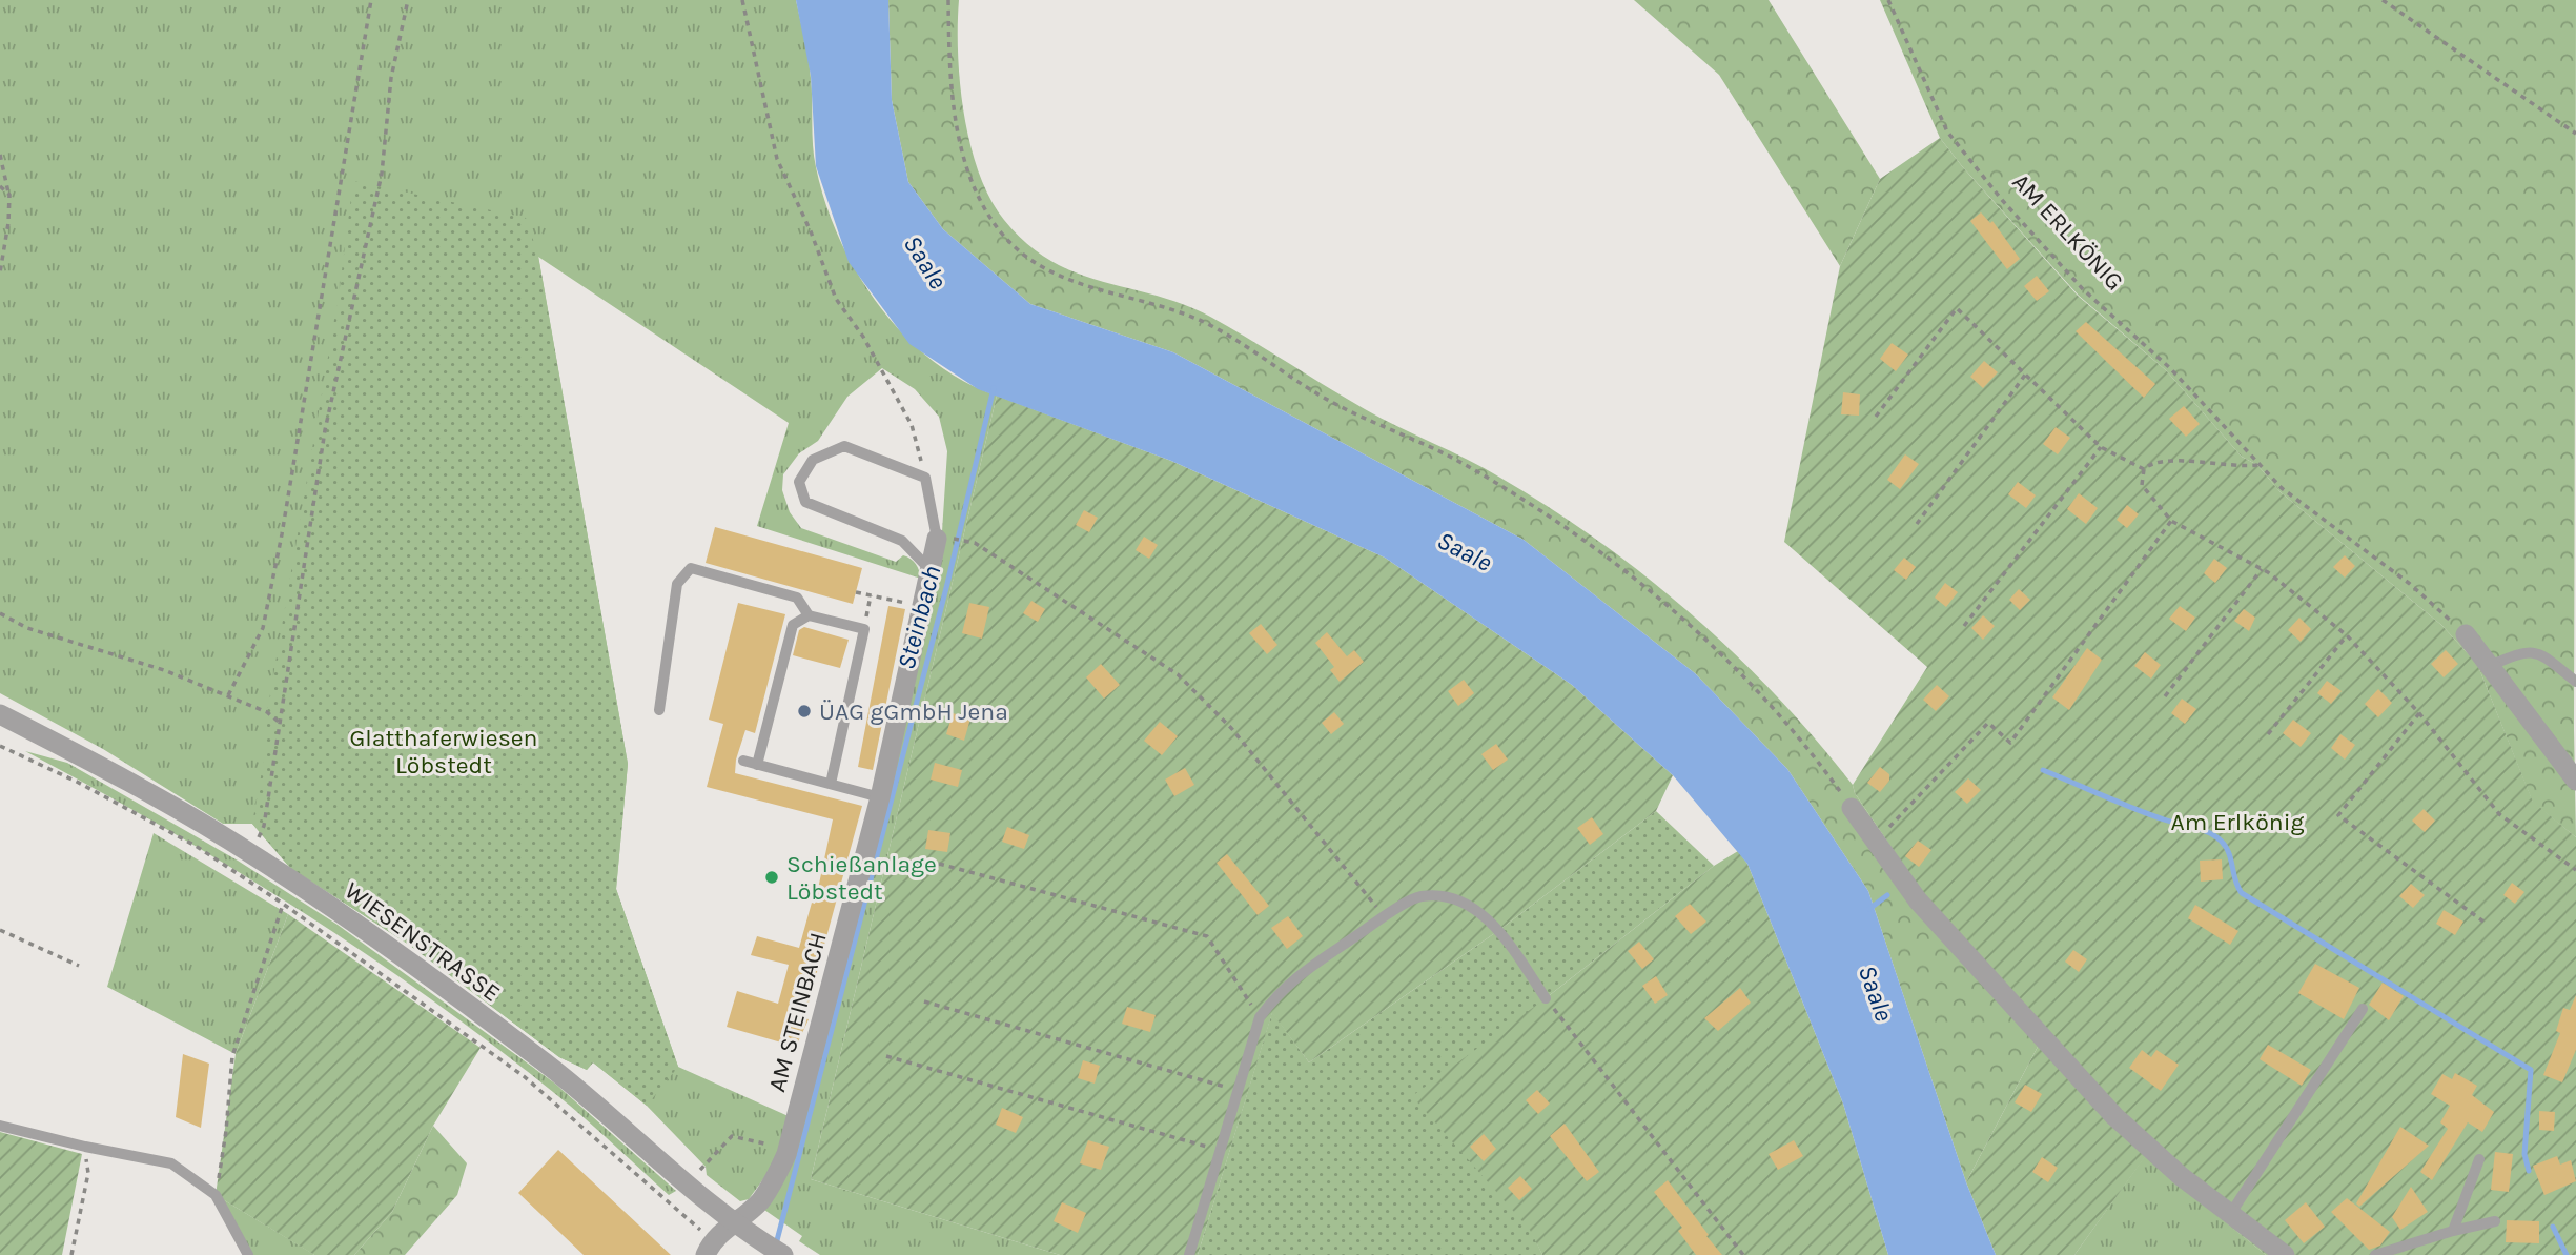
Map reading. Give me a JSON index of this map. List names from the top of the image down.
{
  "streets": {
    "street": ["WIESENSTRASSE", "AM STEINBACH"],
    "path": ["AM ERLKÖNIG"]
  },
  "crossings": [
    ["WIESENSTRASSE", "AM STEINBACH"]
  ],
  "water": ["Saale", "Steinbach"],
  "parks": ["Glatthaferwiesen Löbstedt", "Am Erlkönig"],
  "places": ["ÜAG gGmbH Jena", "Schießanlage Löbstedt"]
}
